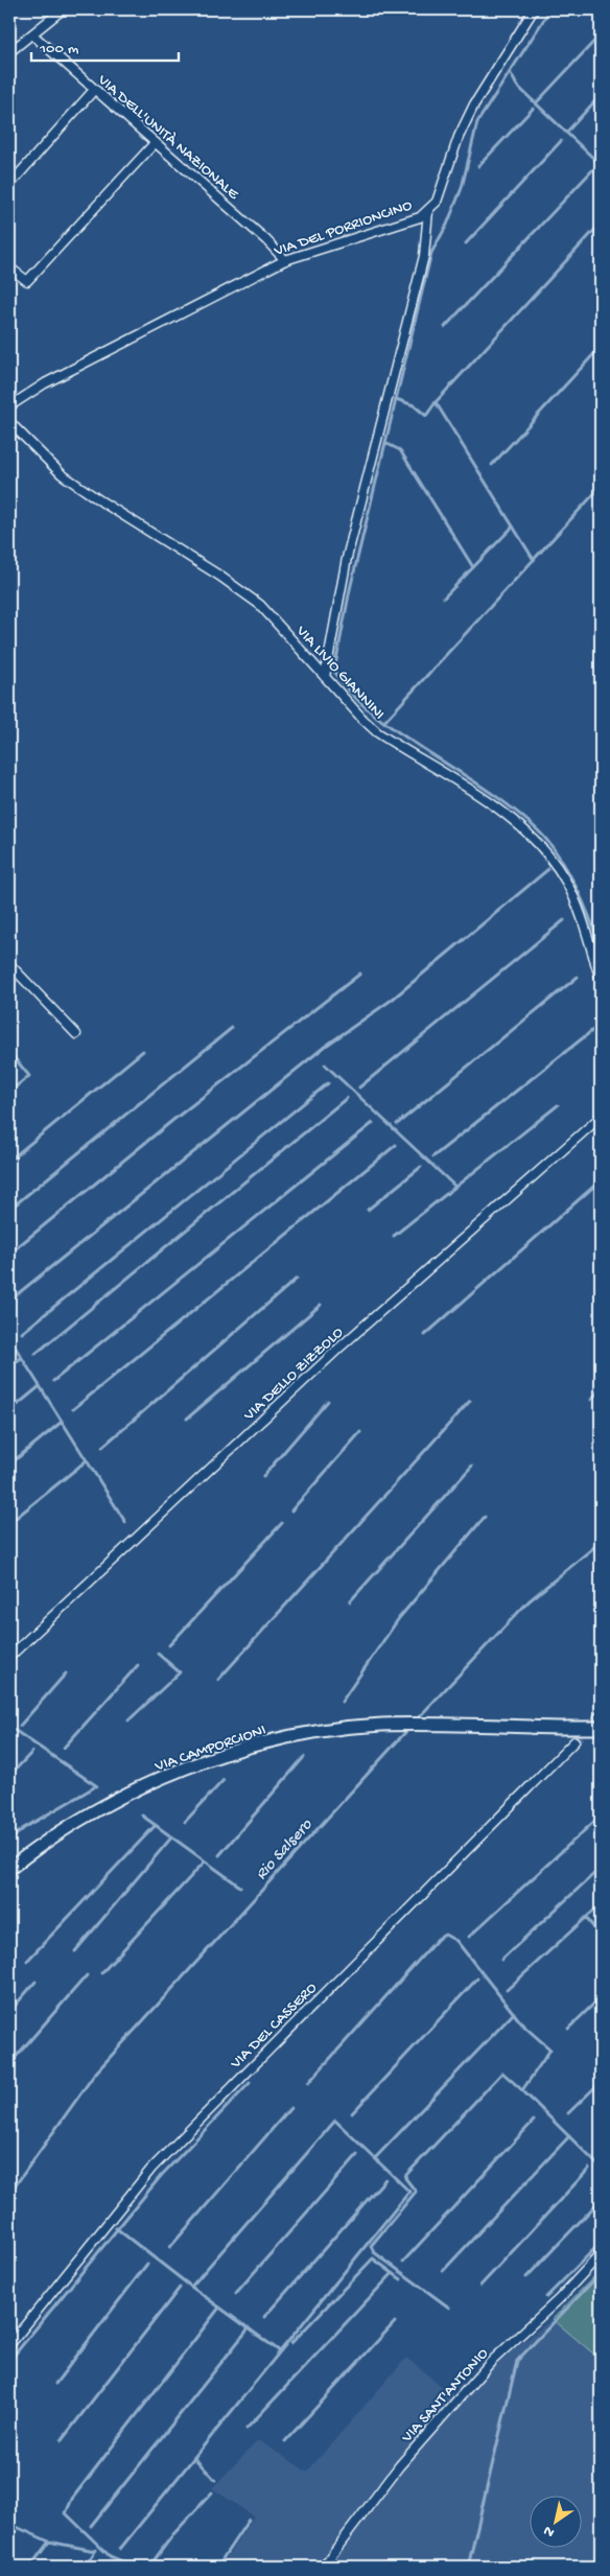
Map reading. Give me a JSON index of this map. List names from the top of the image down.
{
  "streets": {
    "main road": ["VIA CAMPORCIONI"],
    "street": [
      "VIA DELL'UNITÀ NAZIONALE",
      "VIA DEL PORRIONCINO",
      "VIA LIVIO GIANNINI",
      "VIA DELLO ZIZZOLO",
      "VIA DEL CASSERO",
      "VIA SANT'ANTONIO"
    ]
  },
  "crossings": [
    ["VIA DELL'UNITÀ NAZIONALE", "VIA DEL PORRIONCINO"]
  ],
  "water": ["Rio Salsero"],
  "scale_bar": "100 m",
  "north": "bottom left"
}
